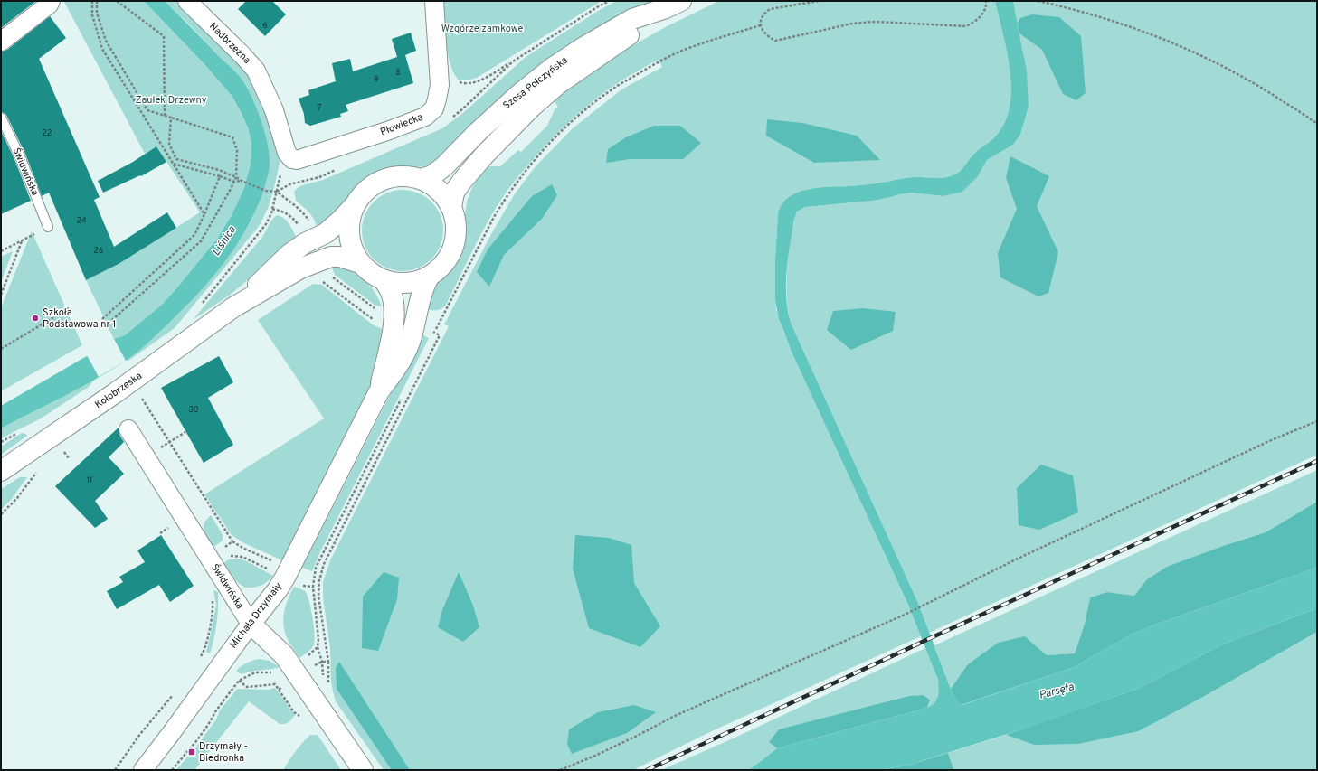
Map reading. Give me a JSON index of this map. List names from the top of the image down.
{
  "streets": {
    "main road": [
      "Szosa Połczyńska",
      "Świdwińska",
      "Kołobrzeska",
      "Michała Drzymały"
    ],
    "street": ["Nadbrzeżna", "Płowiecka"]
  },
  "crossings": [
    ["Nadbrzeżna", "Płowiecka"],
    ["Szosa Połczyńska", "Kołobrzeska"],
    ["Szosa Połczyńska", "Michała Drzymały"],
    ["Świdwińska", "Michała Drzymały"],
    ["Kołobrzeska", "Michała Drzymały"]
  ],
  "water": ["Liśnica", "Parsęta"],
  "parks": ["Wzgórze zamkowe", "Zaułek Drzewny"],
  "places": {
    "other": ["Szkoła Podstawowa nr 1"],
    "transit": ["Drzymały - Biedronka"]
  },
  "house_numbers": [
    "6",
    "8",
    "9",
    "7",
    "22",
    "24",
    "26",
    "30",
    "11"
  ]
}
